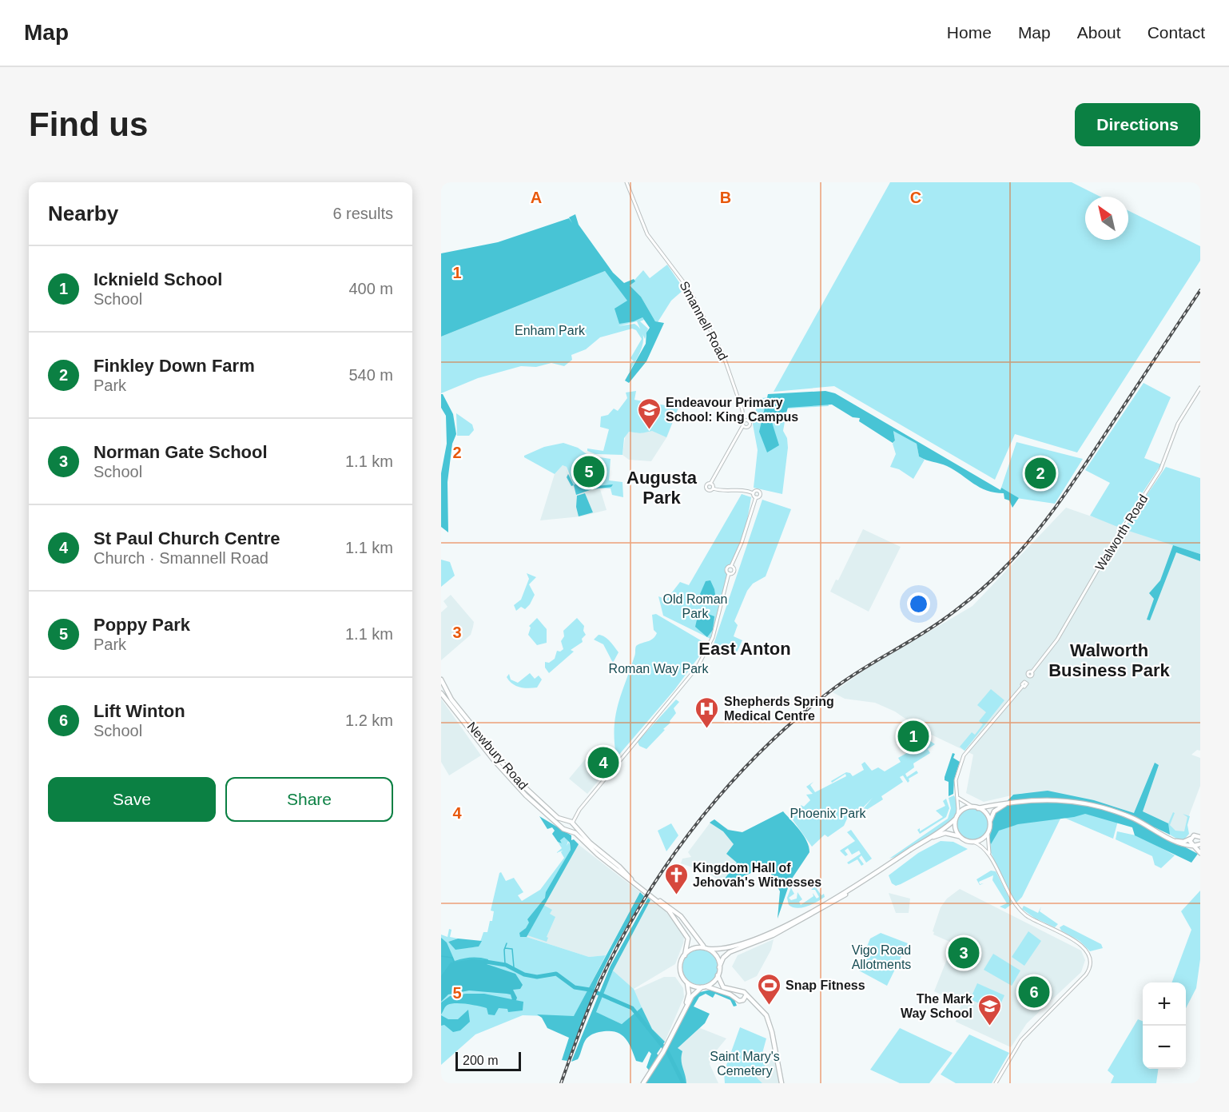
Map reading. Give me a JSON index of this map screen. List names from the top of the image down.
{
  "streets": {
    "main road": ["Newbury Road"],
    "street": ["Smannell Road", "Walworth Road"]
  },
  "districts": ["Augusta Park", "East Anton", "Walworth Business Park"],
  "parks": [
    "Enham Park",
    "Old Roman Park",
    "Roman Way Park",
    "Phoenix Park",
    "Vigo Road Allotments",
    "Saint Mary's Cemetery"
  ],
  "places": {
    "school or university": ["Endeavour Primary School: King Campus", "The Mark Way School"],
    "hospital": ["Shepherds Spring Medical Centre"],
    "church": ["Kingdom Hall of Jehovah's Witnesses"],
    "sports": ["Snap Fitness"]
  },
  "scale_bar": "200 m",
  "north": "top left",
  "page": {
    "header": "Map",
    "nav": [
      "Home",
      "Map",
      "About",
      "Contact"
    ],
    "buttons": [
      "Directions",
      ["Save", "Share"]
    ],
    "title": "Find us",
    "heading": ["Nearby", "6 results"],
    "list": [
      {
        "mark": "1",
        "name": "Icknield School",
        "note": "School",
        "value": "400 m"
      },
      {
        "mark": "2",
        "name": "Finkley Down Farm",
        "note": "Park",
        "value": "540 m"
      },
      {
        "mark": "3",
        "name": "Norman Gate School",
        "note": "School",
        "value": "1.1 km"
      },
      {
        "mark": "4",
        "name": "St Paul Church Centre",
        "note": "Church · Smannell Road",
        "value": "1.1 km"
      },
      {
        "mark": "5",
        "name": "Poppy Park",
        "note": "Park",
        "value": "1.1 km"
      },
      {
        "mark": "6",
        "name": "Lift Winton",
        "note": "School",
        "value": "1.2 km"
      }
    ],
    "pins": [
      "5",
      "2",
      "1",
      "4",
      "3",
      "6"
    ],
    "map_buttons": ["+", "−"],
    "scale": "200 m"
  },
  "grid": {
    "columns": ["A", "B", "C"],
    "rows": [
      "1",
      "2",
      "3",
      "4",
      "5"
    ]
  }
}
